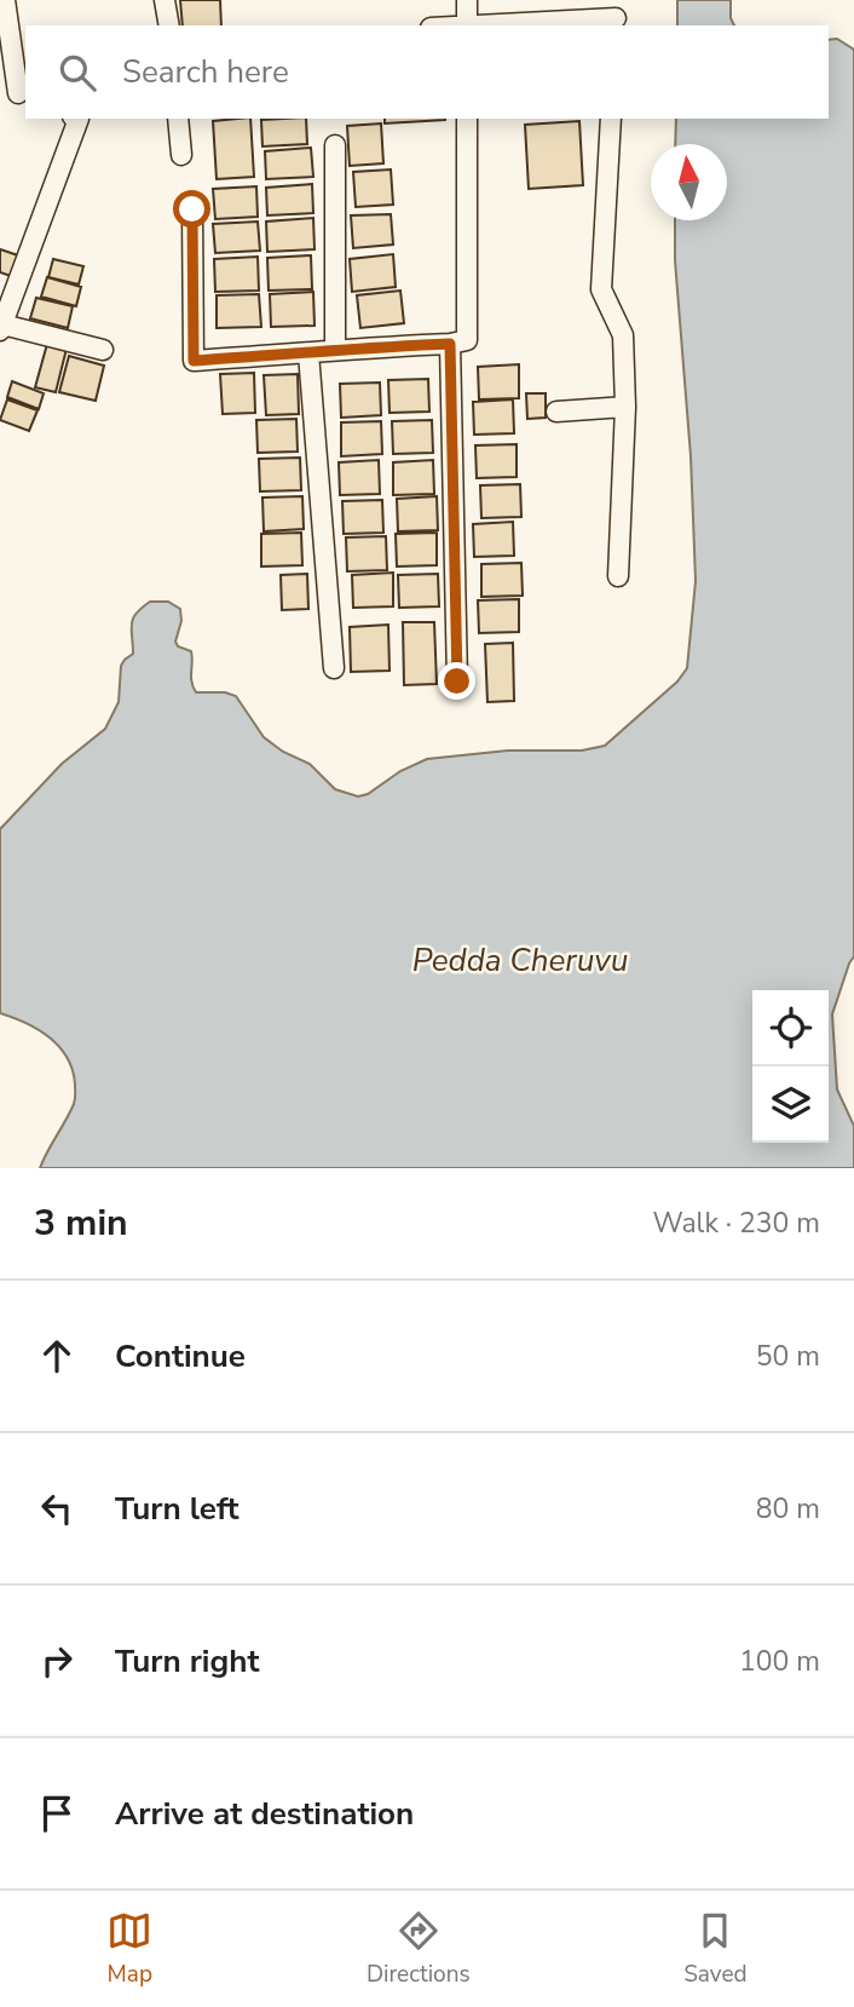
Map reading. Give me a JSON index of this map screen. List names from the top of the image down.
{
  "water": ["Pedda Cheruvu"],
  "north": "top",
  "page": {
    "search": "Search here",
    "heading": ["3 min", "Walk · 230 m"],
    "list": [
      ["Continue", "50 m"],
      ["Turn left", "80 m"],
      ["Turn right", "100 m"],
      "Arrive at destination"
    ],
    "nav": ["Map", "Directions", "Saved"]
  }
}
